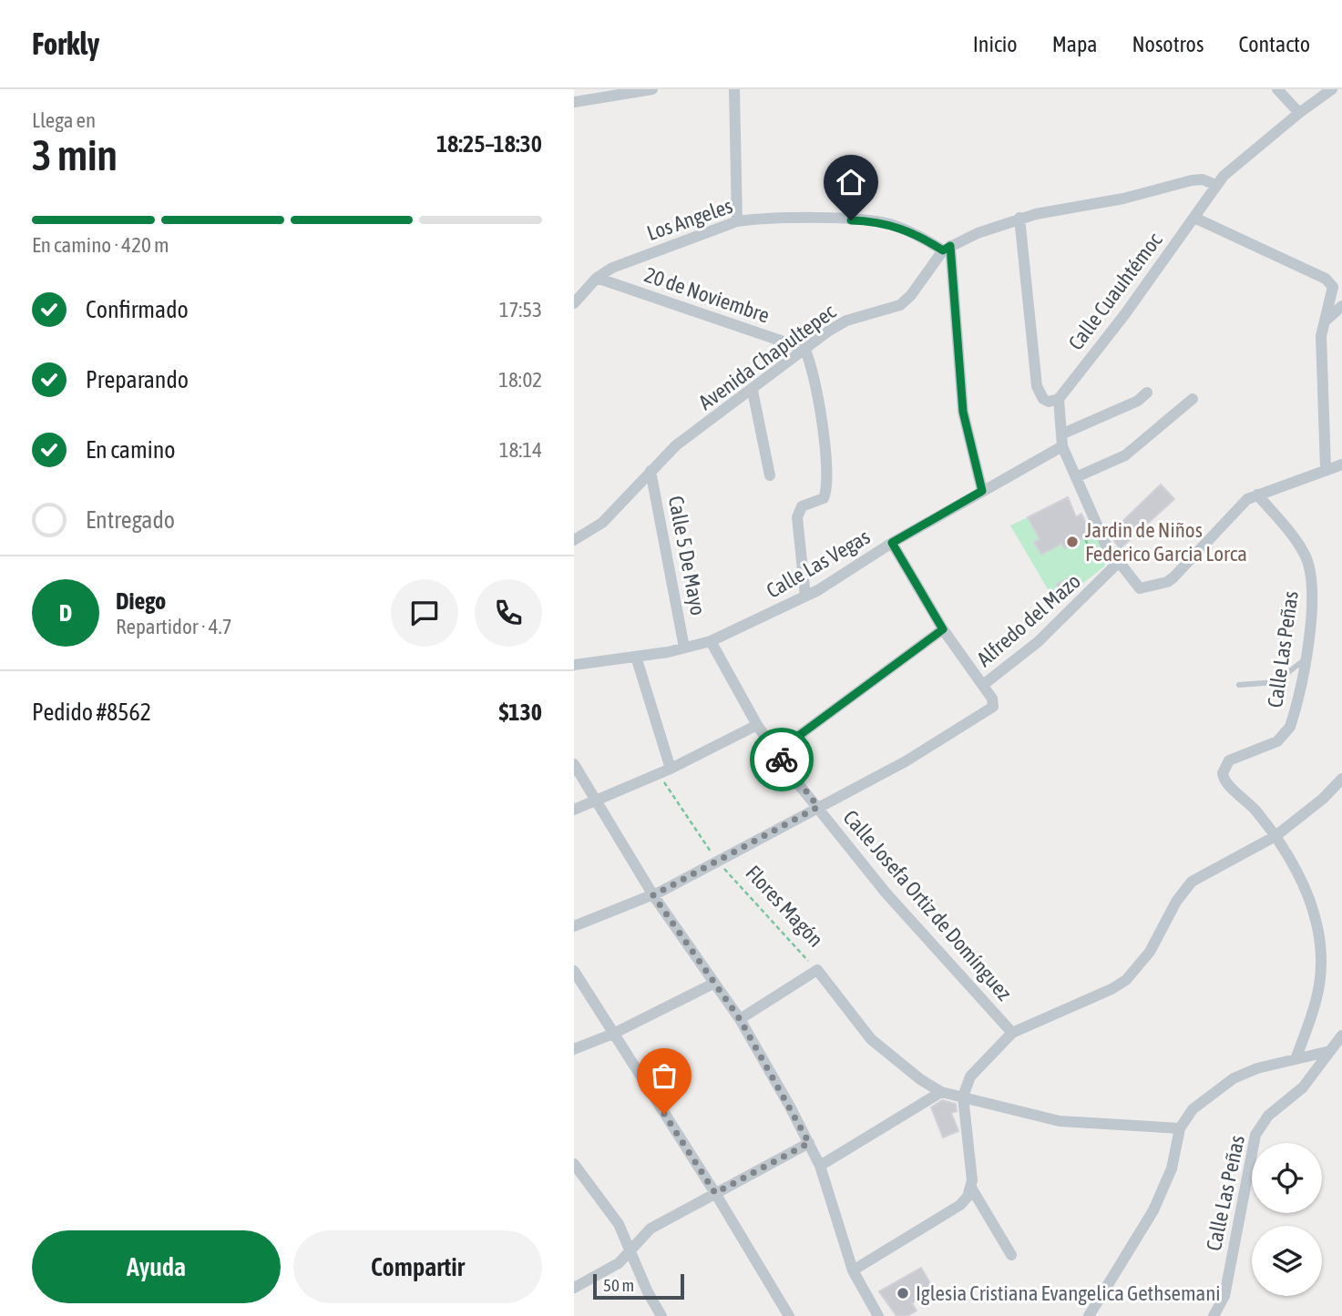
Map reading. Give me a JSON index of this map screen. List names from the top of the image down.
{
  "streets": {
    "street": [
      "Los Angeles",
      "Calle Cuauhtémoc",
      "20 de Noviembre",
      "Avenida Chapultepec",
      "Calle 5 De Mayo",
      "Calle Las Vegas",
      "Alfredo del Mazo",
      "Calle Las Peñas",
      "Calle Josefa Ortiz de Domínguez"
    ],
    "path": ["Flores Magón"]
  },
  "crossings": [
    ["Los Angeles", "20 de Noviembre"],
    ["Los Angeles", "Avenida Chapultepec"],
    ["20 de Noviembre", "Avenida Chapultepec"],
    ["Avenida Chapultepec", "Calle 5 De Mayo"],
    ["Calle 5 De Mayo", "Calle Las Vegas"],
    ["Calle Las Vegas", "Calle Josefa Ortiz de Domínguez"]
  ],
  "places": ["Jardin de Niños Federico Garcia Lorca", "Iglesia Cristiana Evangelica Gethsemani"],
  "scale_bar": "50 m",
  "page": {
    "header": "Forkly",
    "nav": [
      "Inicio",
      "Mapa",
      "Nosotros",
      "Contacto"
    ],
    "heading": ["3 min", "Llega en", "18:25–18:30"],
    "panel": [
      "Diego",
      "Repartidor · 4.7",
      "Pedido #8562",
      "$130"
    ],
    "bar": "En camino · 420 m",
    "list": [
      ["Confirmado", "17:53"],
      ["Preparando", "18:02"],
      ["En camino", "18:14"],
      "Entregado"
    ],
    "round": "D",
    "buttons": ["Ayuda", "Compartir"],
    "scale": "50 m"
  }
}
